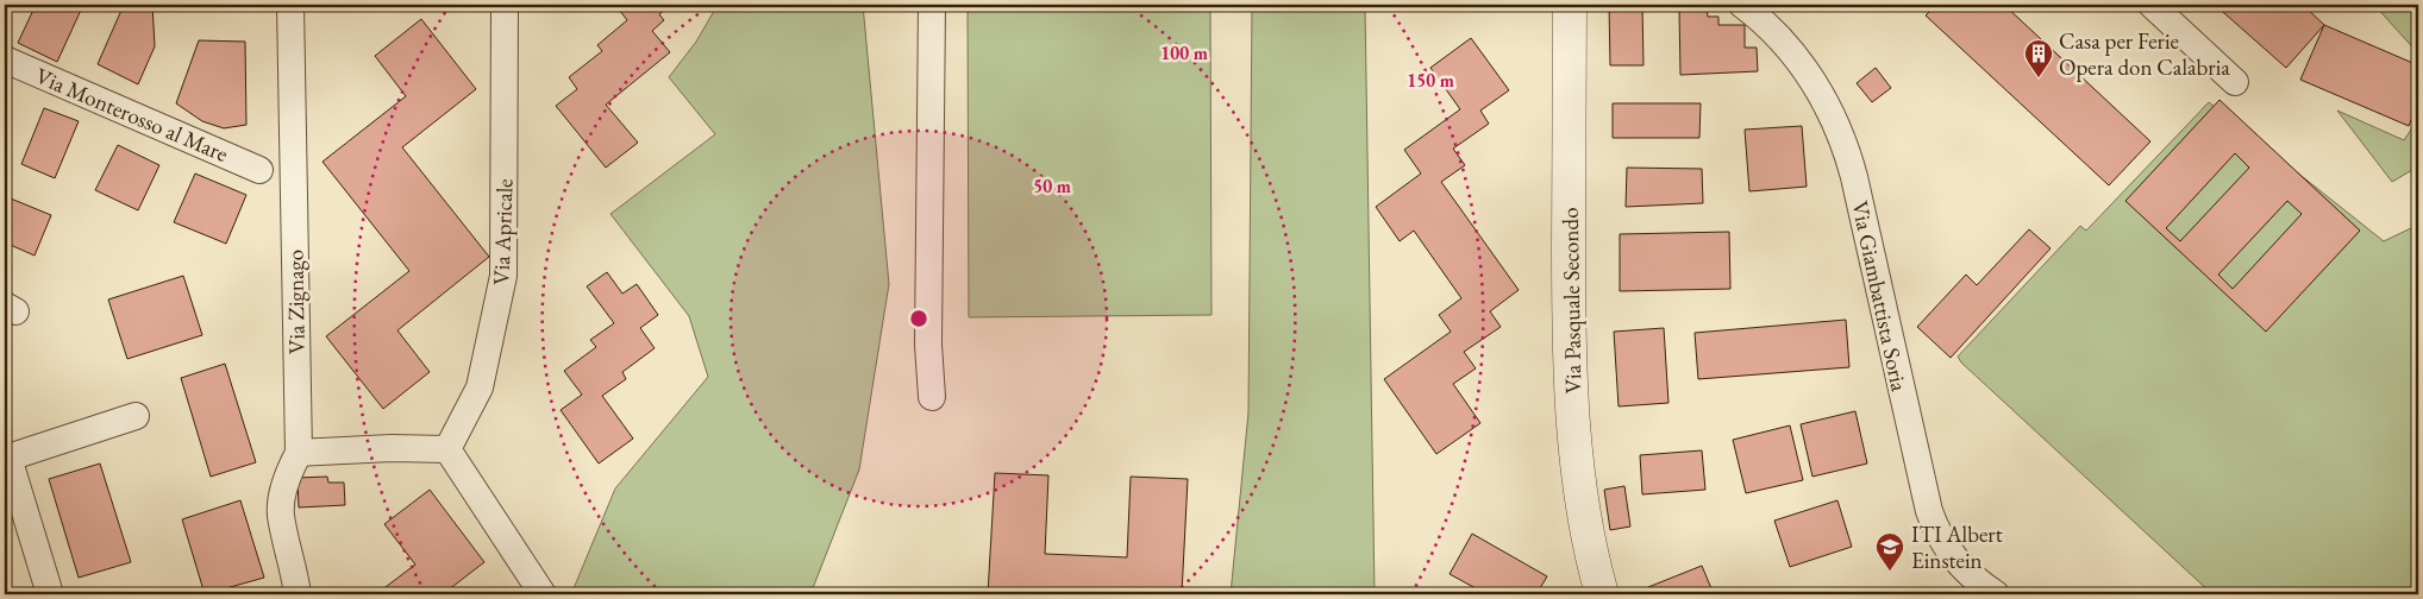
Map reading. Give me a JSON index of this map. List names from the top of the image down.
{
  "streets": {
    "street": [
      "Via Monterosso al Mare",
      "Via Apricale",
      "Via Giambattista Soria",
      "Via Pasquale Secondo",
      "Via Zignago"
    ]
  },
  "places": {
    "building": ["Casa per Ferie Opera don Calabria"],
    "school or university": ["ITI Albert Einstein"]
  },
  "rings": ["100 m", "150 m", "50 m"]
}
